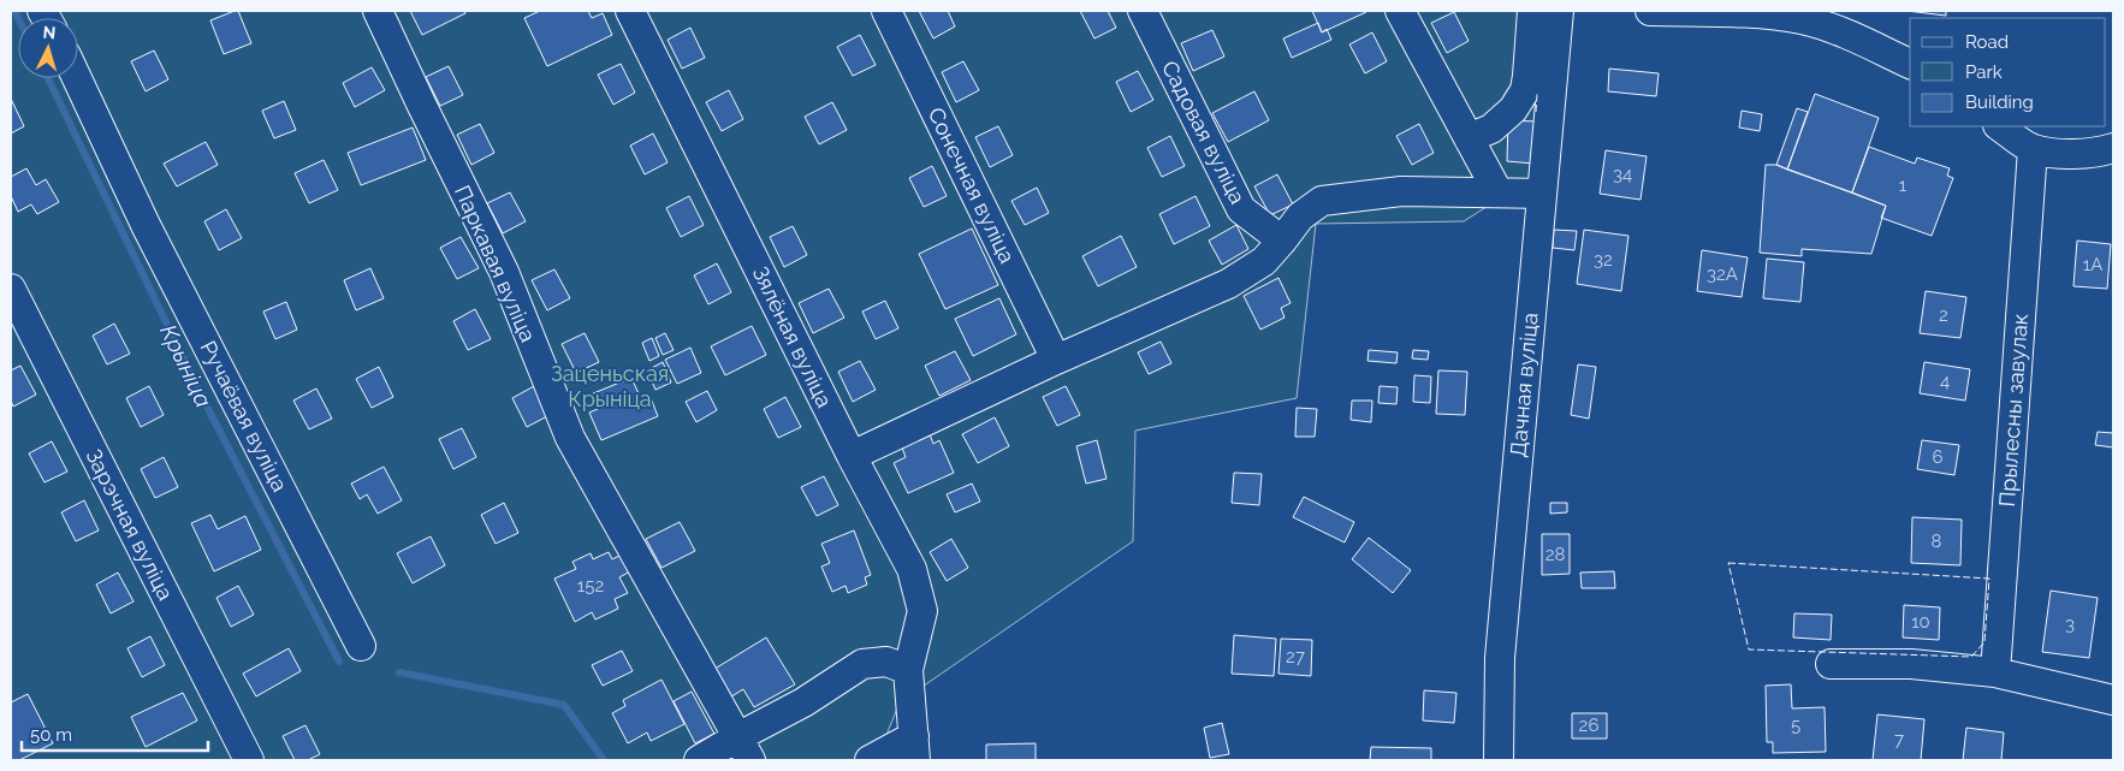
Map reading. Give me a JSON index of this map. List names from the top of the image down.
{
  "streets": {
    "street": [
      "Садовая вуліца",
      "Сонечная вуліца",
      "Паркавая вуліца",
      "Зялёная вуліца",
      "Дачная вуліца",
      "Прылесны завулак",
      "Ручаёвая вуліца",
      "Зарэчная вуліца"
    ]
  },
  "water": ["Крыніца"],
  "parks": ["Заценьская Крыніца"],
  "house_numbers": [
    "34",
    "1",
    "32",
    "1А",
    "32А",
    "2",
    "4",
    "6",
    "8",
    "28",
    "152",
    "10",
    "3",
    "27",
    "26",
    "5",
    "7"
  ],
  "legend": ["Road", "Park", "Building"],
  "scale_bar": "50 m",
  "north": "top"
}
